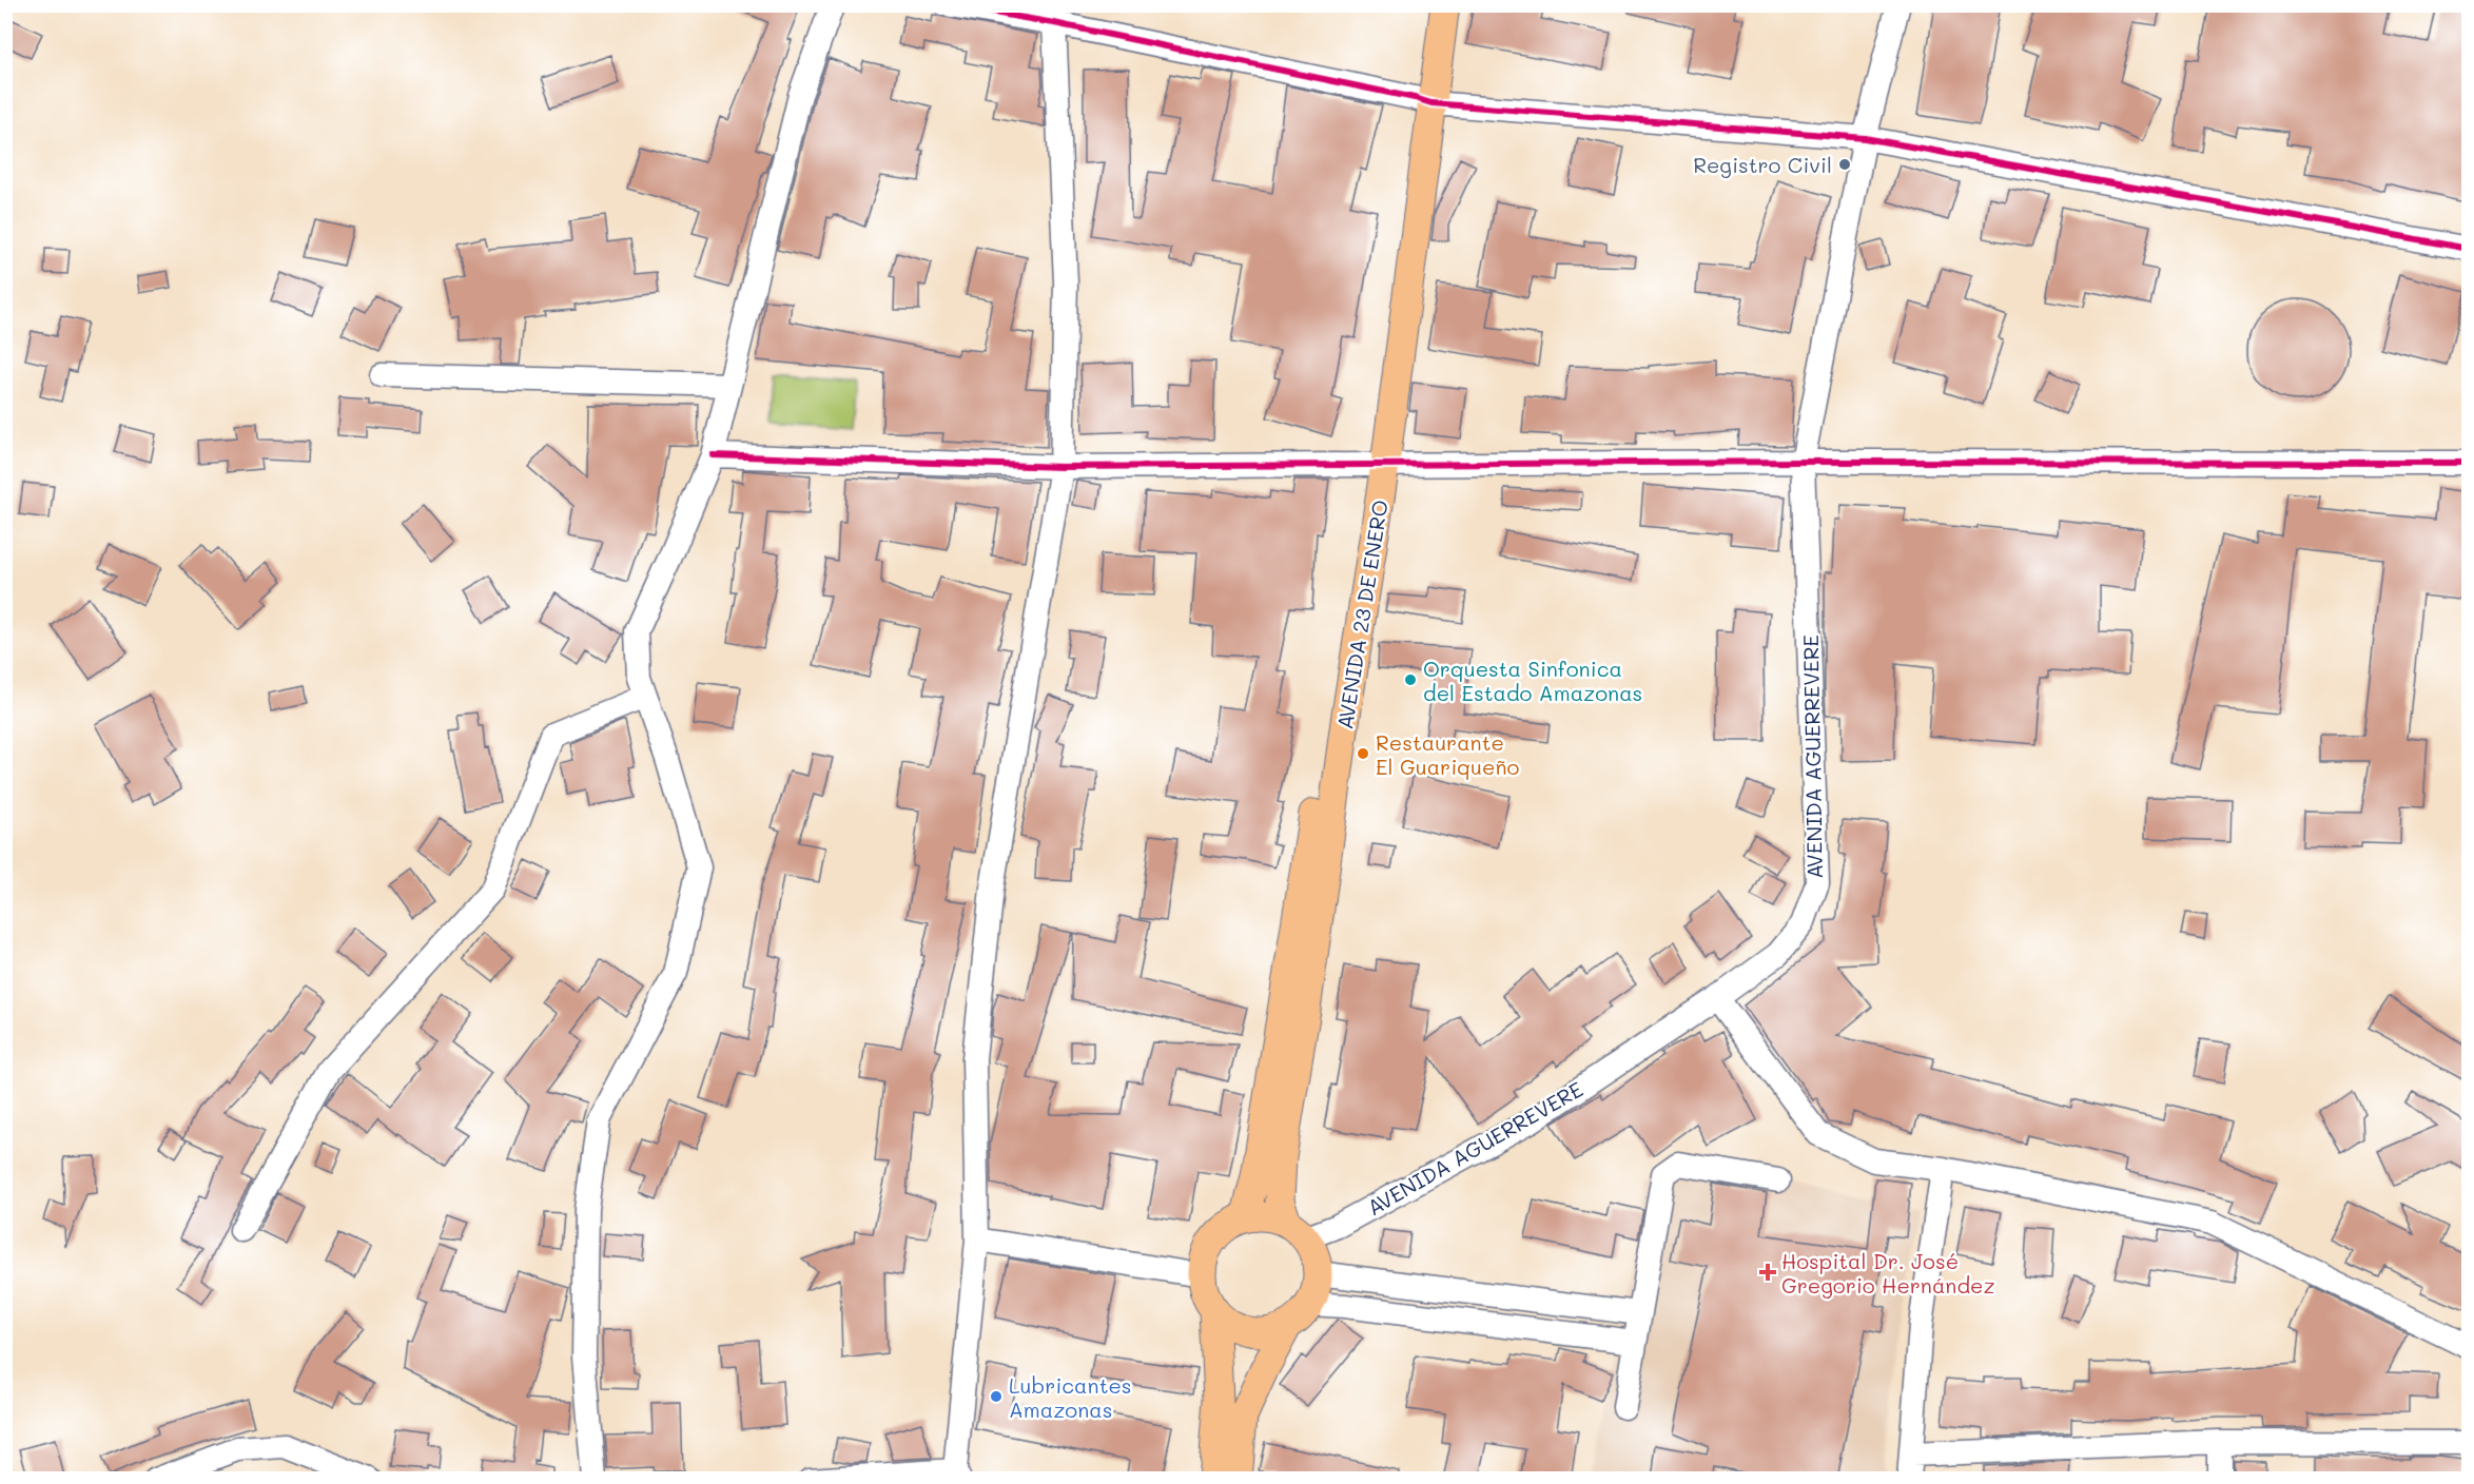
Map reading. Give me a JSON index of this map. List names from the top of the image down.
{
  "streets": {
    "main road": ["AVENIDA 23 DE ENERO"],
    "street": ["AVENIDA AGUERREVERE"]
  },
  "crossings": [
    ["AVENIDA 23 DE ENERO", "AVENIDA AGUERREVERE"]
  ],
  "places": {
    "other": [
      "Registro Civil",
      "Orquesta Sinfonica del Estado Amazonas",
      "Restaurante El Guariqueño",
      "Lubricantes Amazonas"
    ],
    "health": ["Hospital Dr. José Gregorio Hernández"]
  }
}
